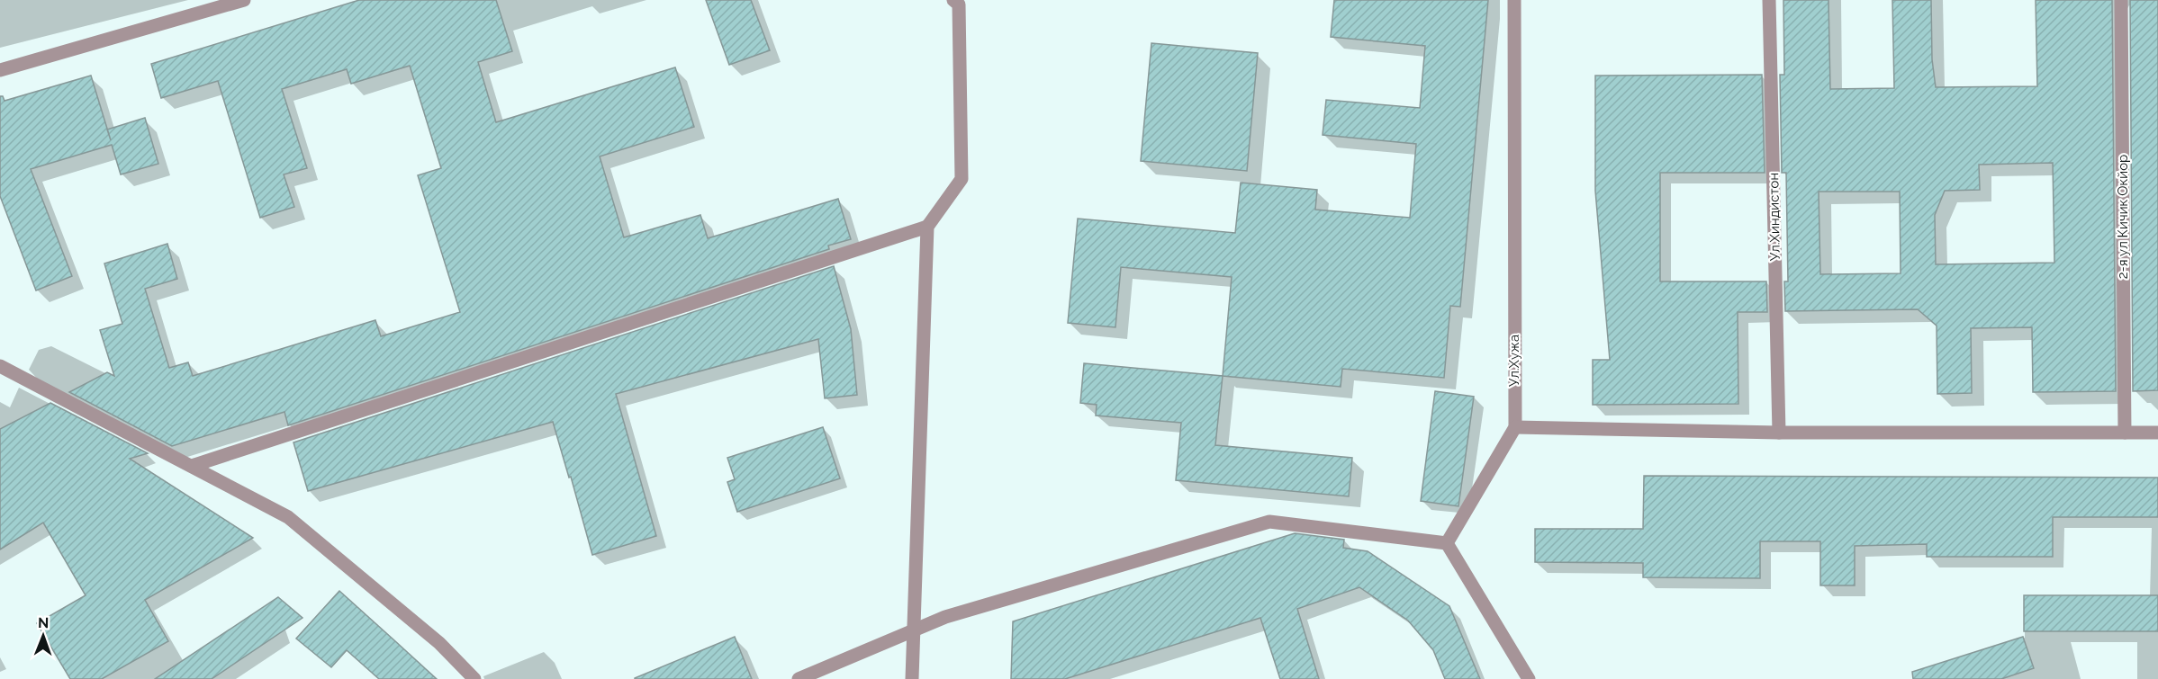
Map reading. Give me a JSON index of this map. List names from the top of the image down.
{
  "streets": {
    "street": ["Ул.Хиндистон", "2-я ул Кичик Окйор", "Ул.Хужа"]
  },
  "north": "top"
}
